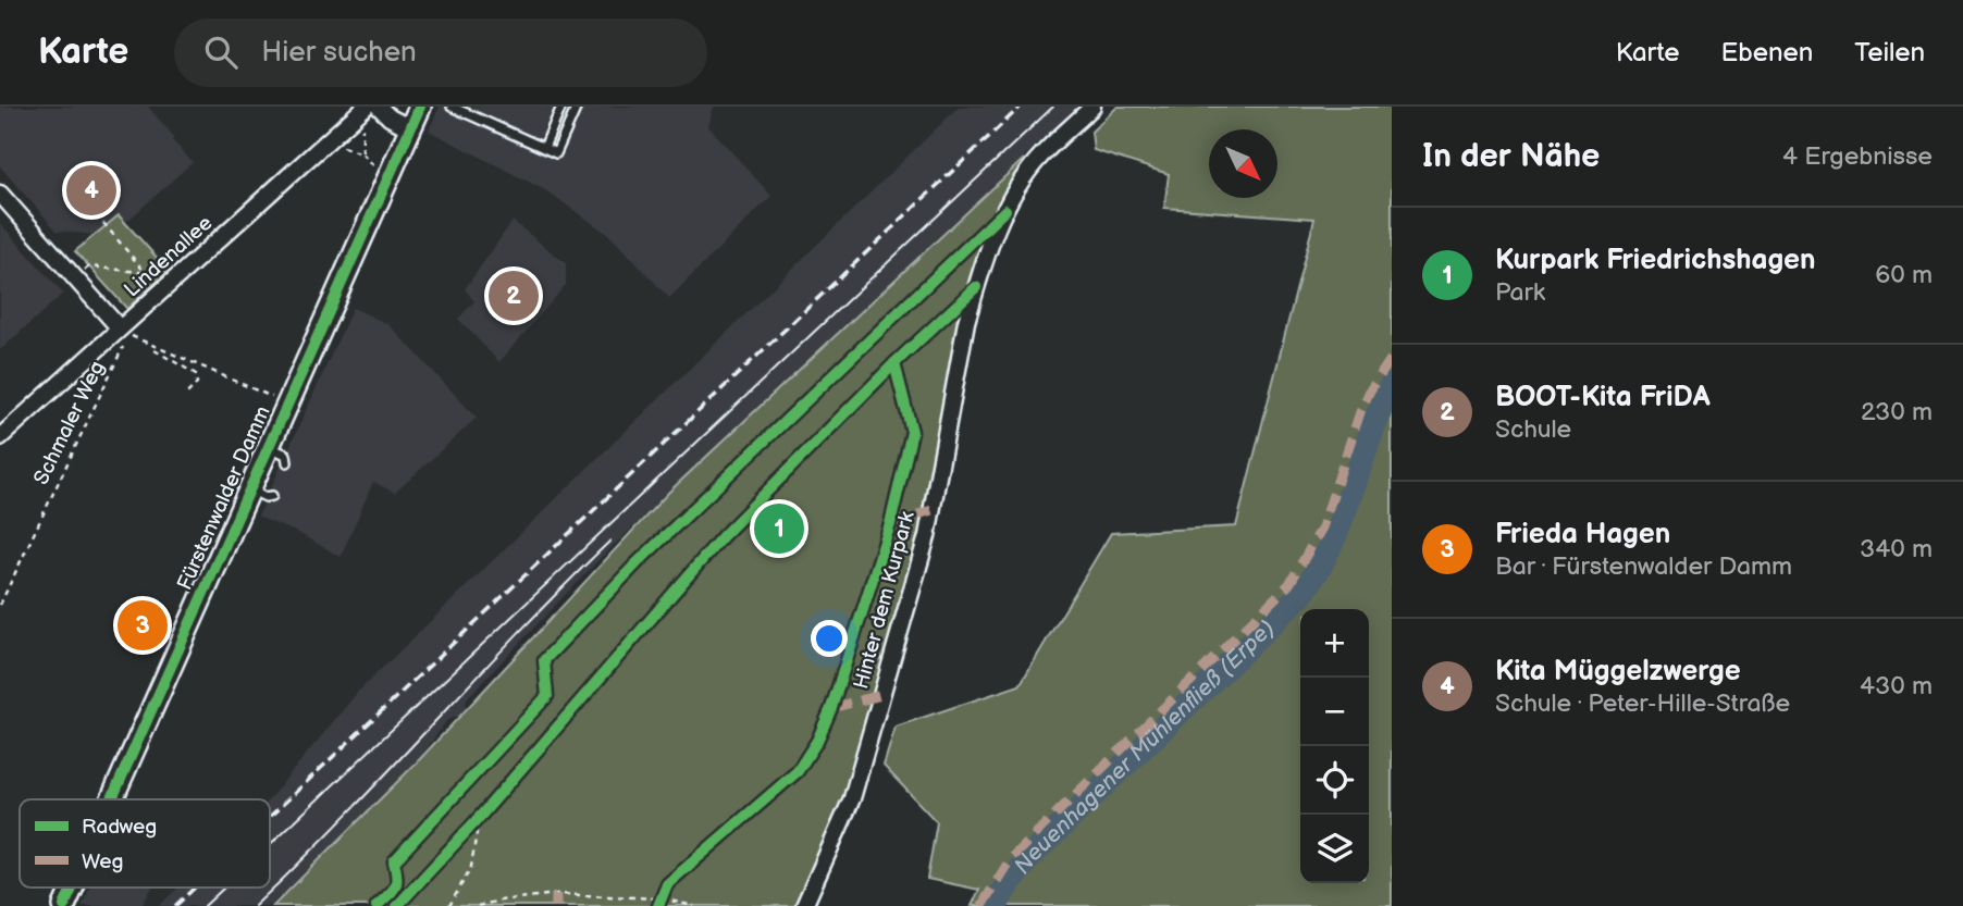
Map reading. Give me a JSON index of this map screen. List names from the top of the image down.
{
  "streets": {
    "main road": ["Fürstenwalder Damm"],
    "street": ["Lindenallee", "Hinter dem Kurpark"],
    "path": ["Schmaler Weg"]
  },
  "crossings": [
    ["Lindenallee", "Schmaler Weg"]
  ],
  "water": ["Neuenhagener Mühlenfließ (Erpe)"],
  "legend": ["Radweg", "Weg"],
  "north": "bottom right",
  "page": {
    "header": "Karte",
    "search": "Hier suchen",
    "nav": ["Karte", "Ebenen", "Teilen"],
    "heading": ["In der Nähe", "4 Ergebnisse"],
    "pins": [
      "4",
      "2",
      "1",
      "3"
    ],
    "list": [
      {
        "mark": "1",
        "name": "Kurpark Friedrichshagen",
        "note": "Park",
        "value": "60 m"
      },
      {
        "mark": "2",
        "name": "BOOT-Kita FriDA",
        "note": "Schule",
        "value": "230 m"
      },
      {
        "mark": "3",
        "name": "Frieda Hagen",
        "note": "Bar · Fürstenwalder Damm",
        "value": "340 m"
      },
      {
        "mark": "4",
        "name": "Kita Müggelzwerge",
        "note": "Schule · Peter-Hille-Straße",
        "value": "430 m"
      }
    ],
    "map_buttons": ["+", "−"]
  }
}
